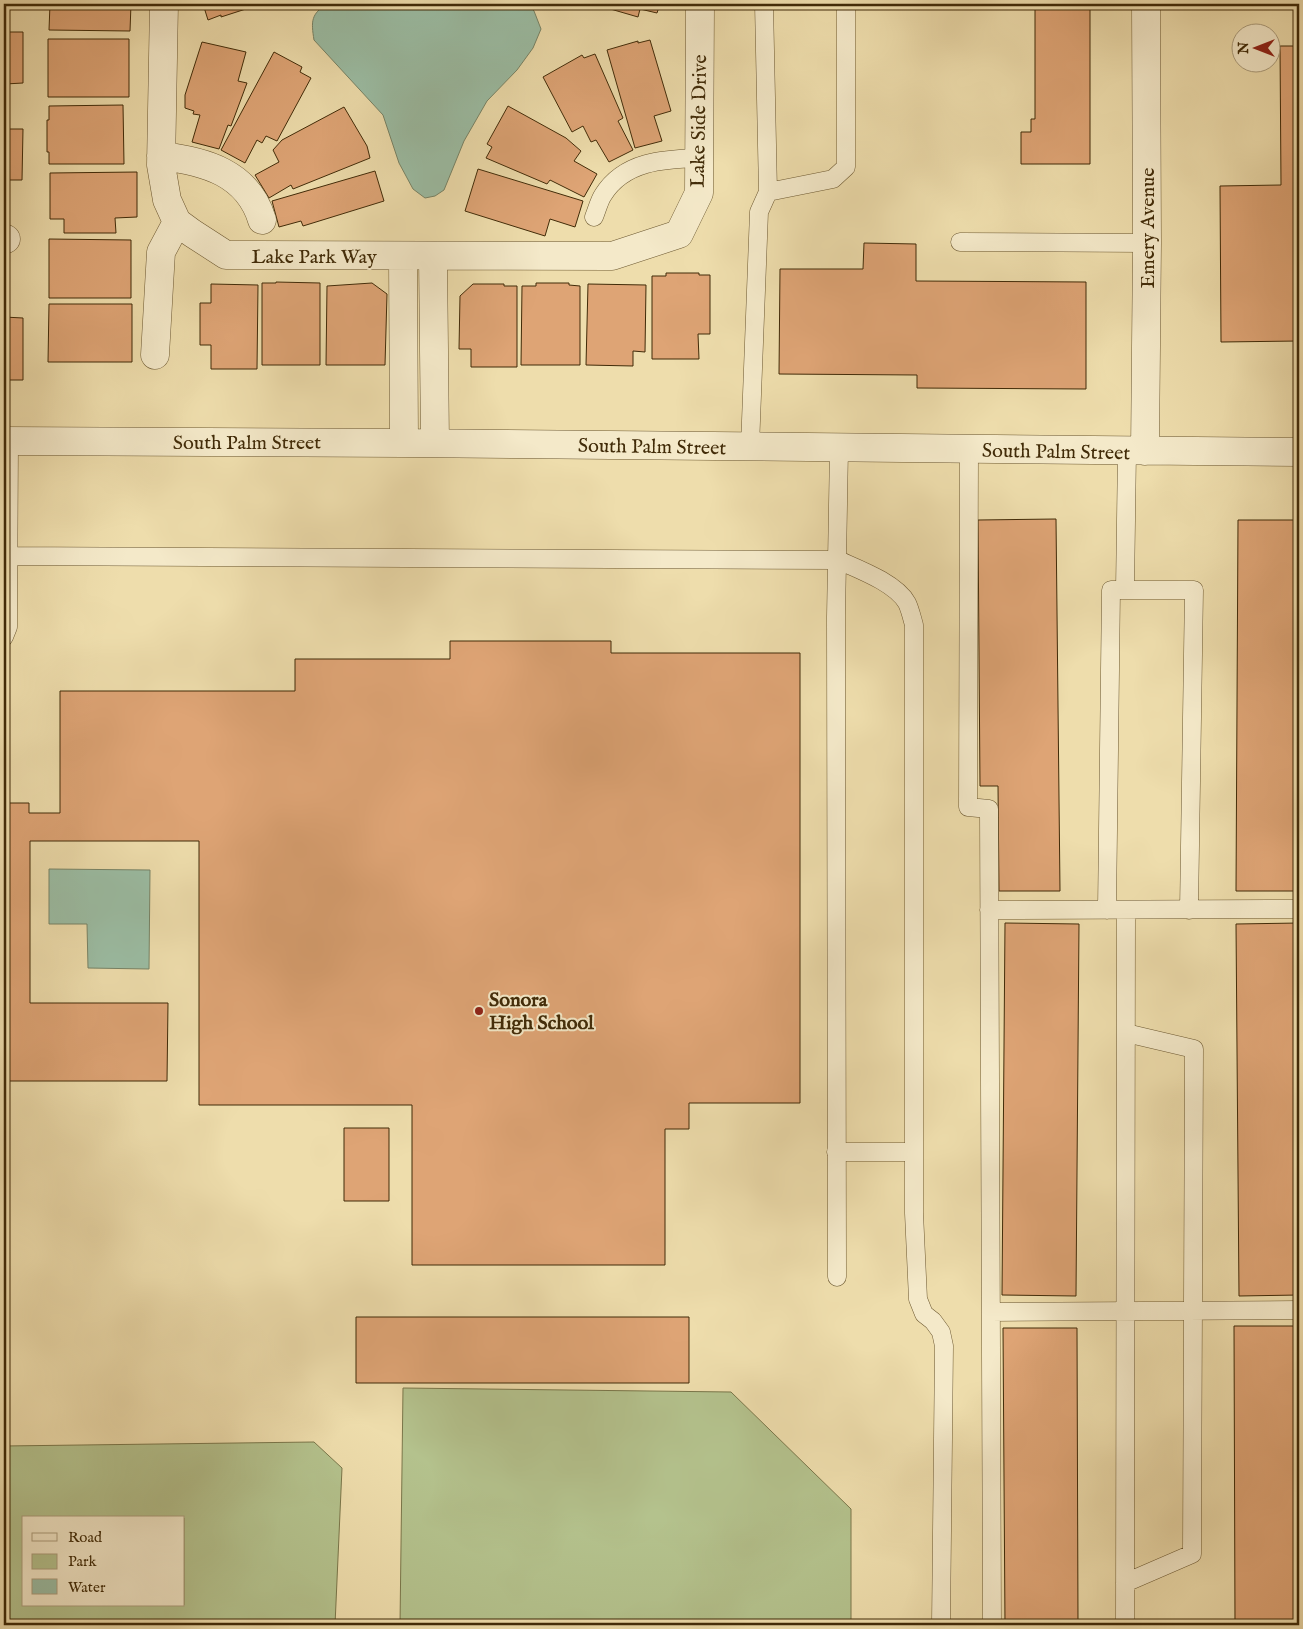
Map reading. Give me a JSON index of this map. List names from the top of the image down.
{
  "streets": {
    "street": [
      "Lake Side Drive",
      "Emery Avenue",
      "Lake Park Way",
      "South Palm Street"
    ]
  },
  "crossings": [
    ["Lake Side Drive", "Lake Park Way"],
    ["Emery Avenue", "South Palm Street"]
  ],
  "places": ["Sonora High School"],
  "legend": ["Road", "Park", "Water"],
  "north": "left"
}
